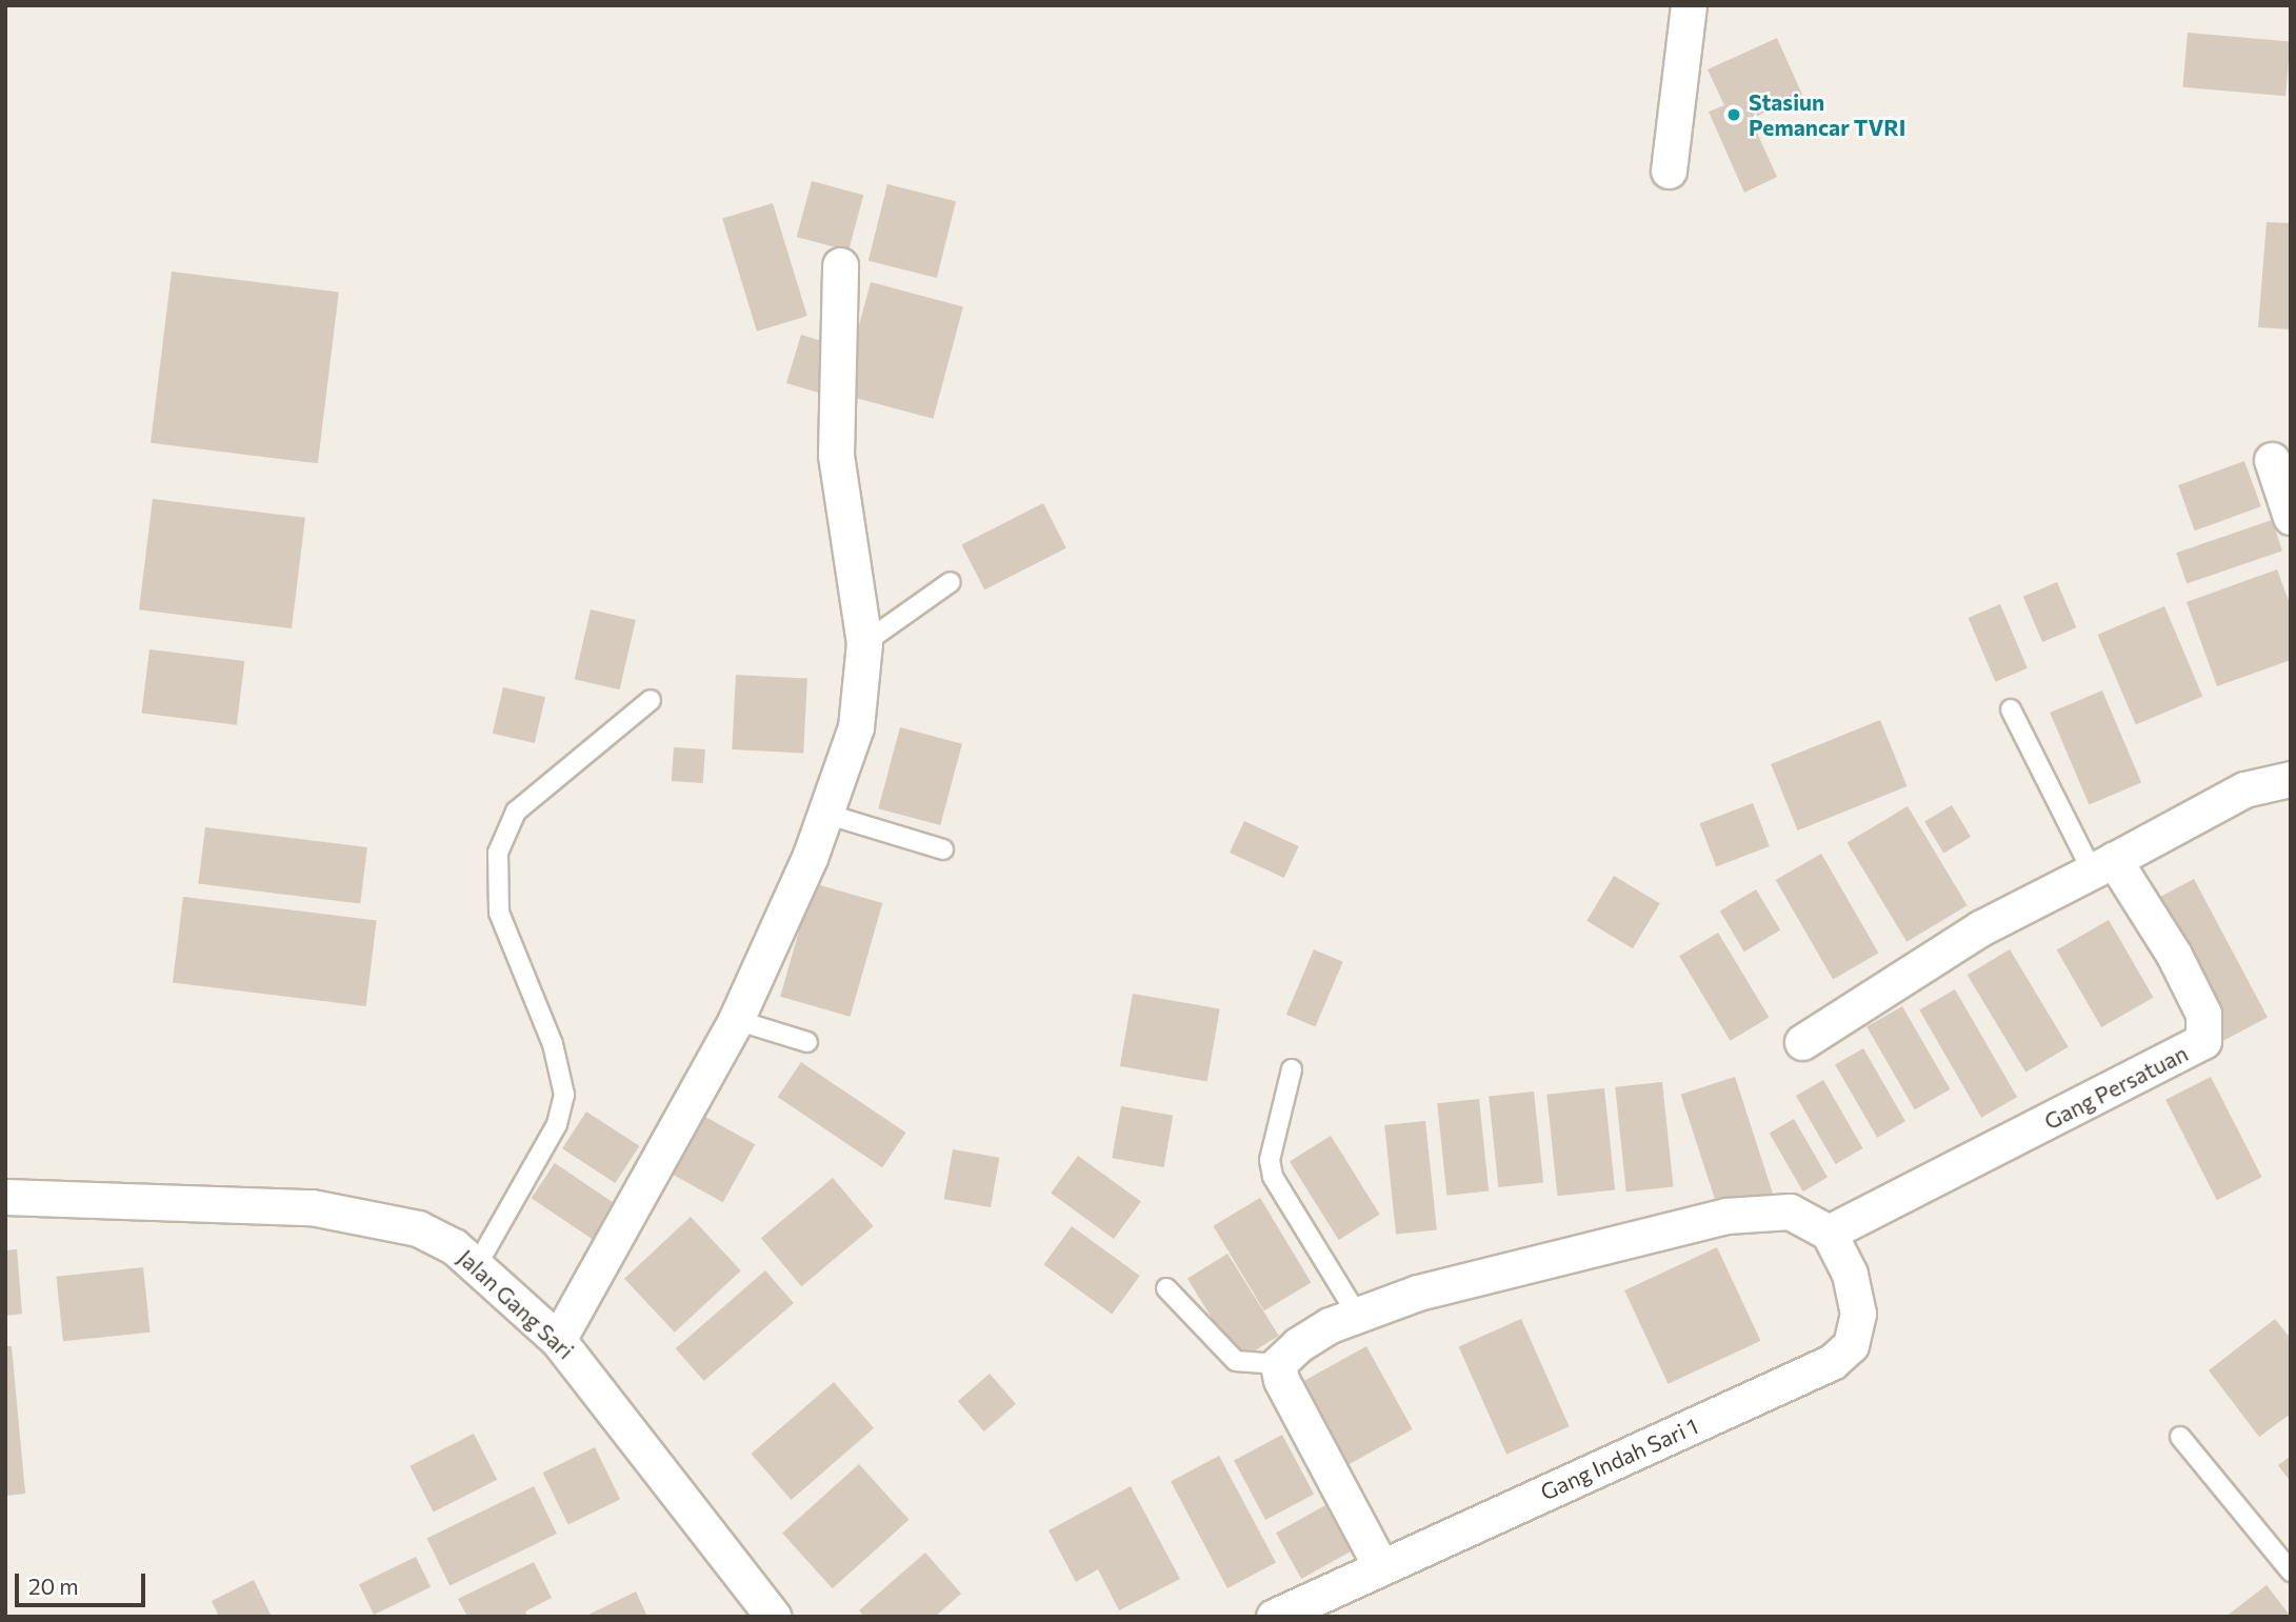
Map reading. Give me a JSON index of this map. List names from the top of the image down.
{
  "streets": {
    "street": ["Gang Persatuan", "Jalan Gang Sari", "Gang Indah Sari 1"]
  },
  "crossings": [
    ["Gang Persatuan", "Gang Indah Sari 1"]
  ],
  "places": ["Stasiun Pemancar TVRI"],
  "scale_bar": "20 m"
}
